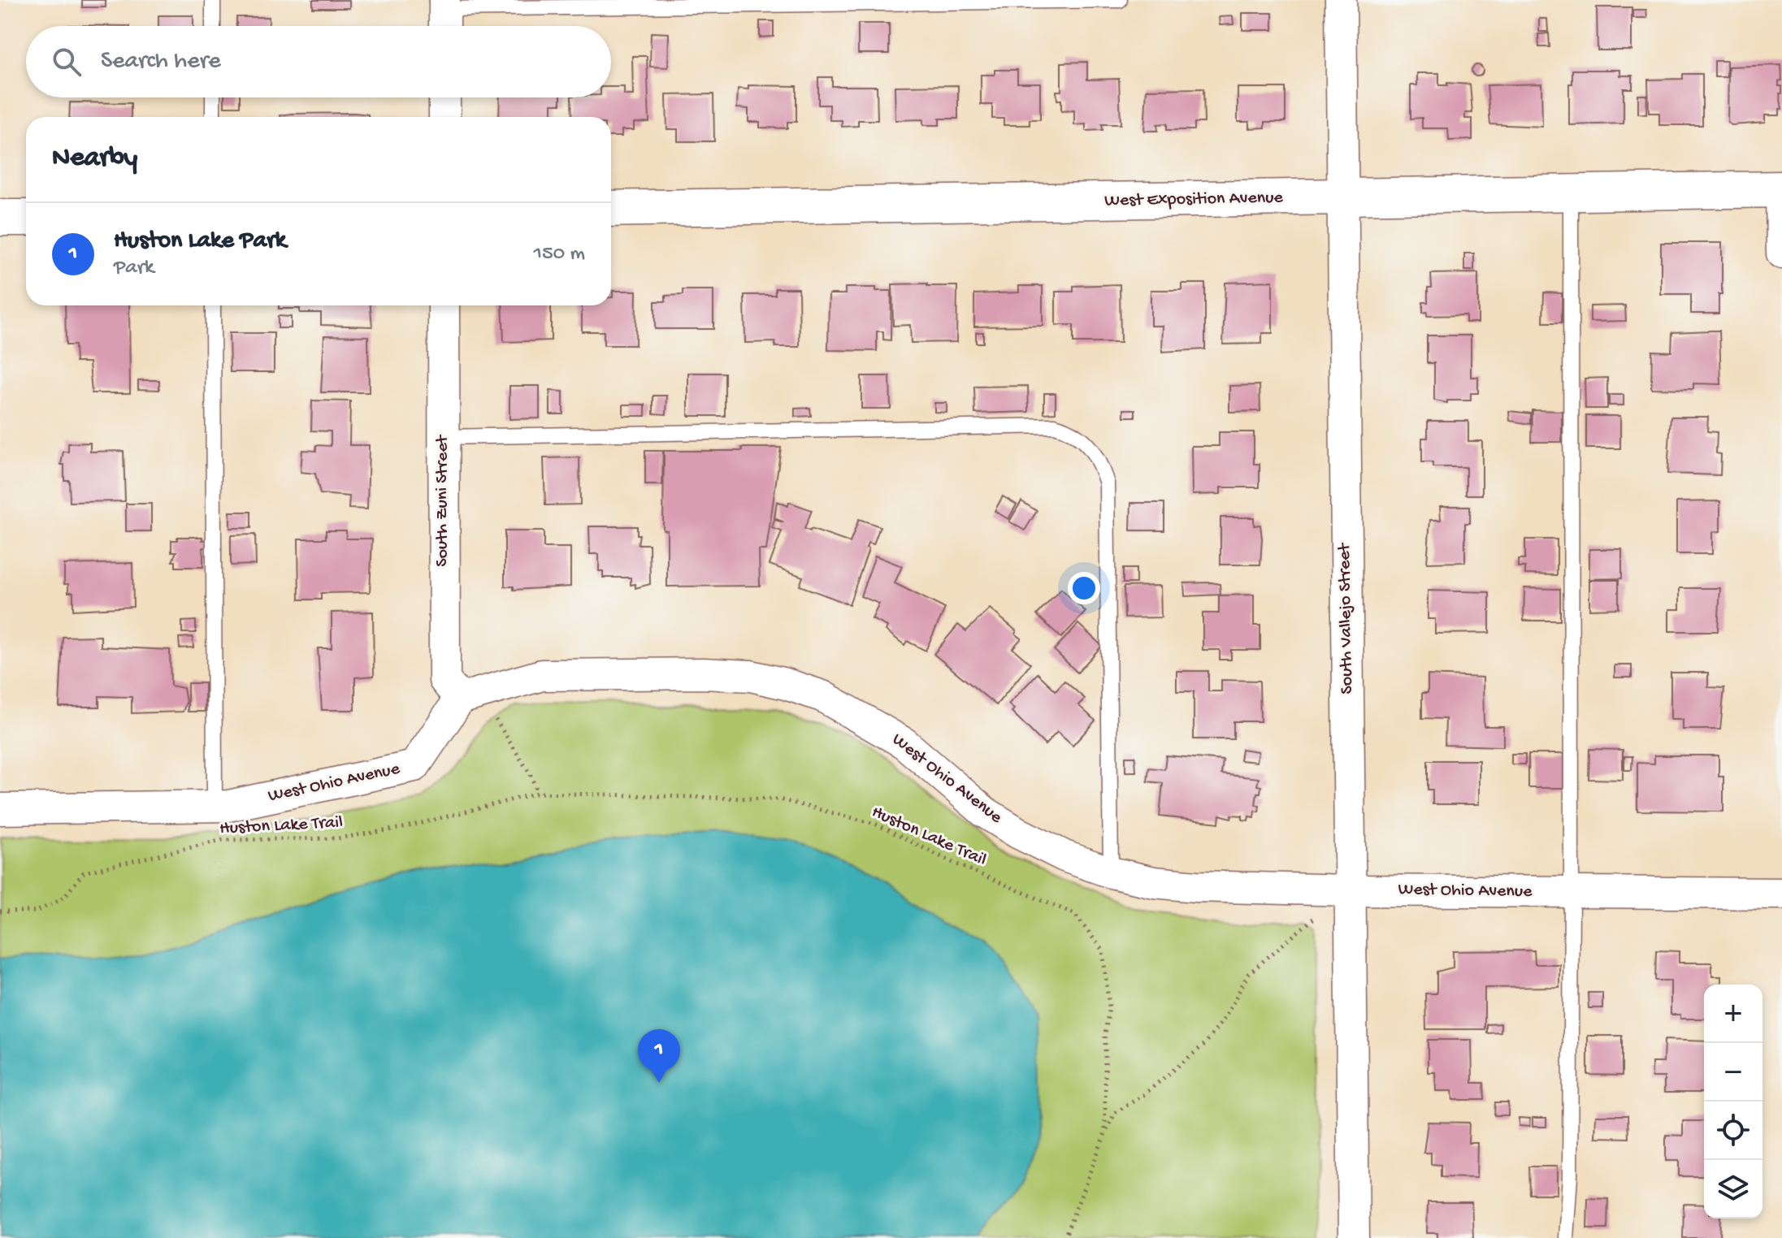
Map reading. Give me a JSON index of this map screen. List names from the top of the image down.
{
  "streets": {
    "street": [
      "West Exposition Avenue",
      "South Zuni Street",
      "South Vallejo Street",
      "West Ohio Avenue"
    ],
    "path": ["Huston Lake Trail"]
  },
  "crossings": [
    ["West Exposition Avenue", "South Vallejo Street"],
    ["South Zuni Street", "West Ohio Avenue"],
    ["South Vallejo Street", "West Ohio Avenue"],
    ["South Vallejo Street", "Huston Lake Trail"],
    ["West Ohio Avenue", "Huston Lake Trail"]
  ],
  "page": {
    "search": "Search here",
    "heading": "Nearby",
    "list": [
      {
        "mark": "1",
        "name": "Huston Lake Park",
        "note": "Park",
        "value": "150 m"
      }
    ],
    "map_buttons": ["+", "−"],
    "pins": "1"
  }
}
